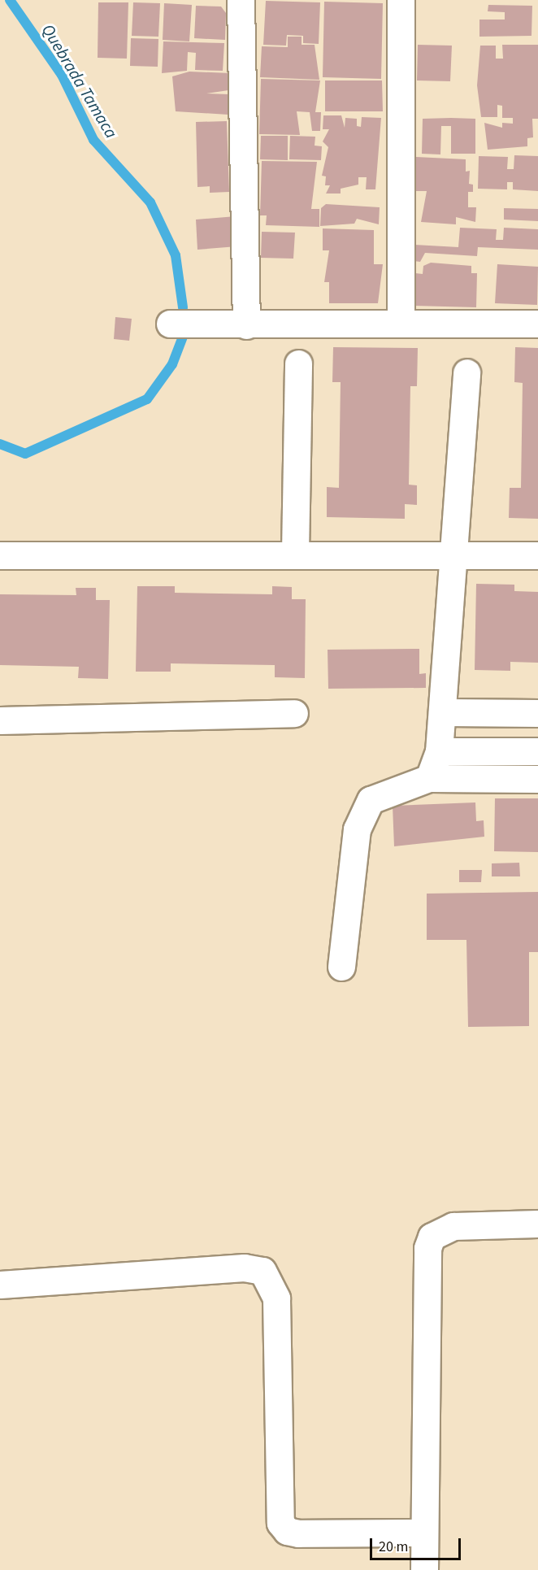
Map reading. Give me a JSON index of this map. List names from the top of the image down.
{
  "water": ["Quebrada Tamaca"],
  "scale_bar": "20 m"
}
